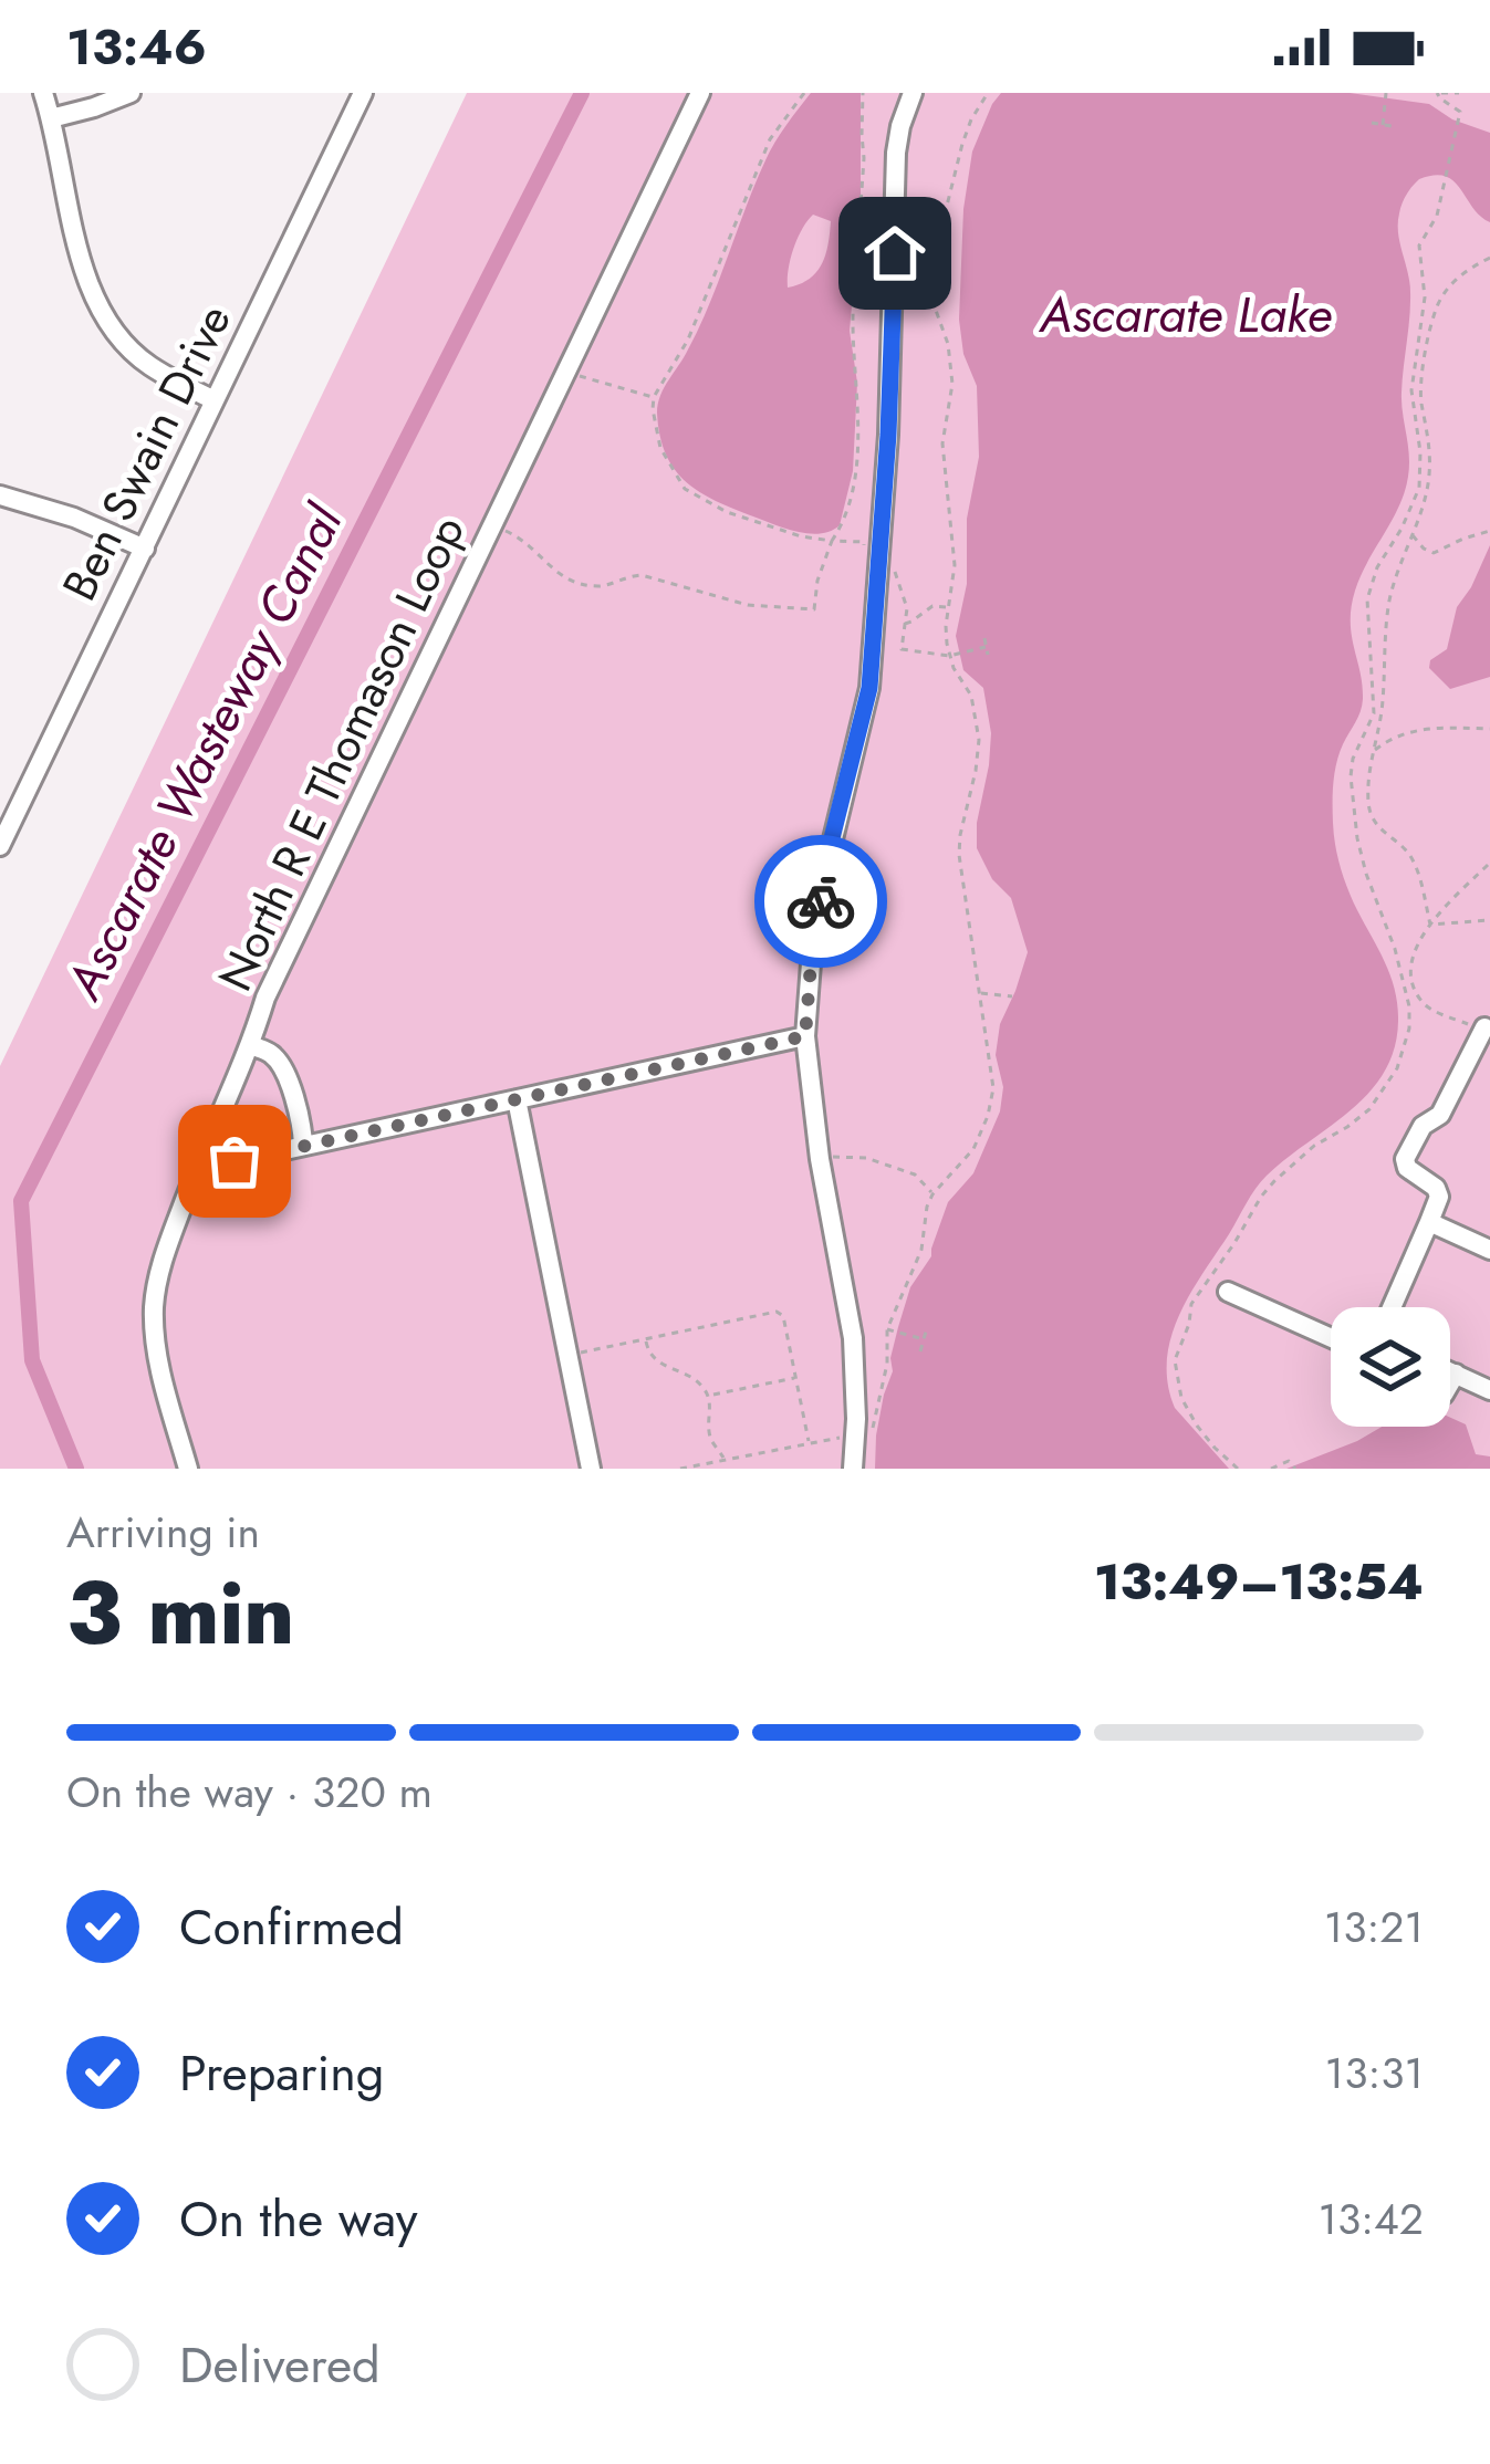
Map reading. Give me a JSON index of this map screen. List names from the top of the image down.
{
  "streets": {
    "street": ["Ben Swain Drive", "North R E Thomason Loop"]
  },
  "water": ["Ascarate Lake", "Ascarate Wasteway Canal"],
  "page": {
    "status": "13:46",
    "heading": ["3 min", "Arriving in", "13:49–13:54"],
    "bar": "On the way · 320 m",
    "list": [
      ["Confirmed", "13:21"],
      ["Preparing", "13:31"],
      ["On the way", "13:42"],
      "Delivered"
    ]
  }
}
